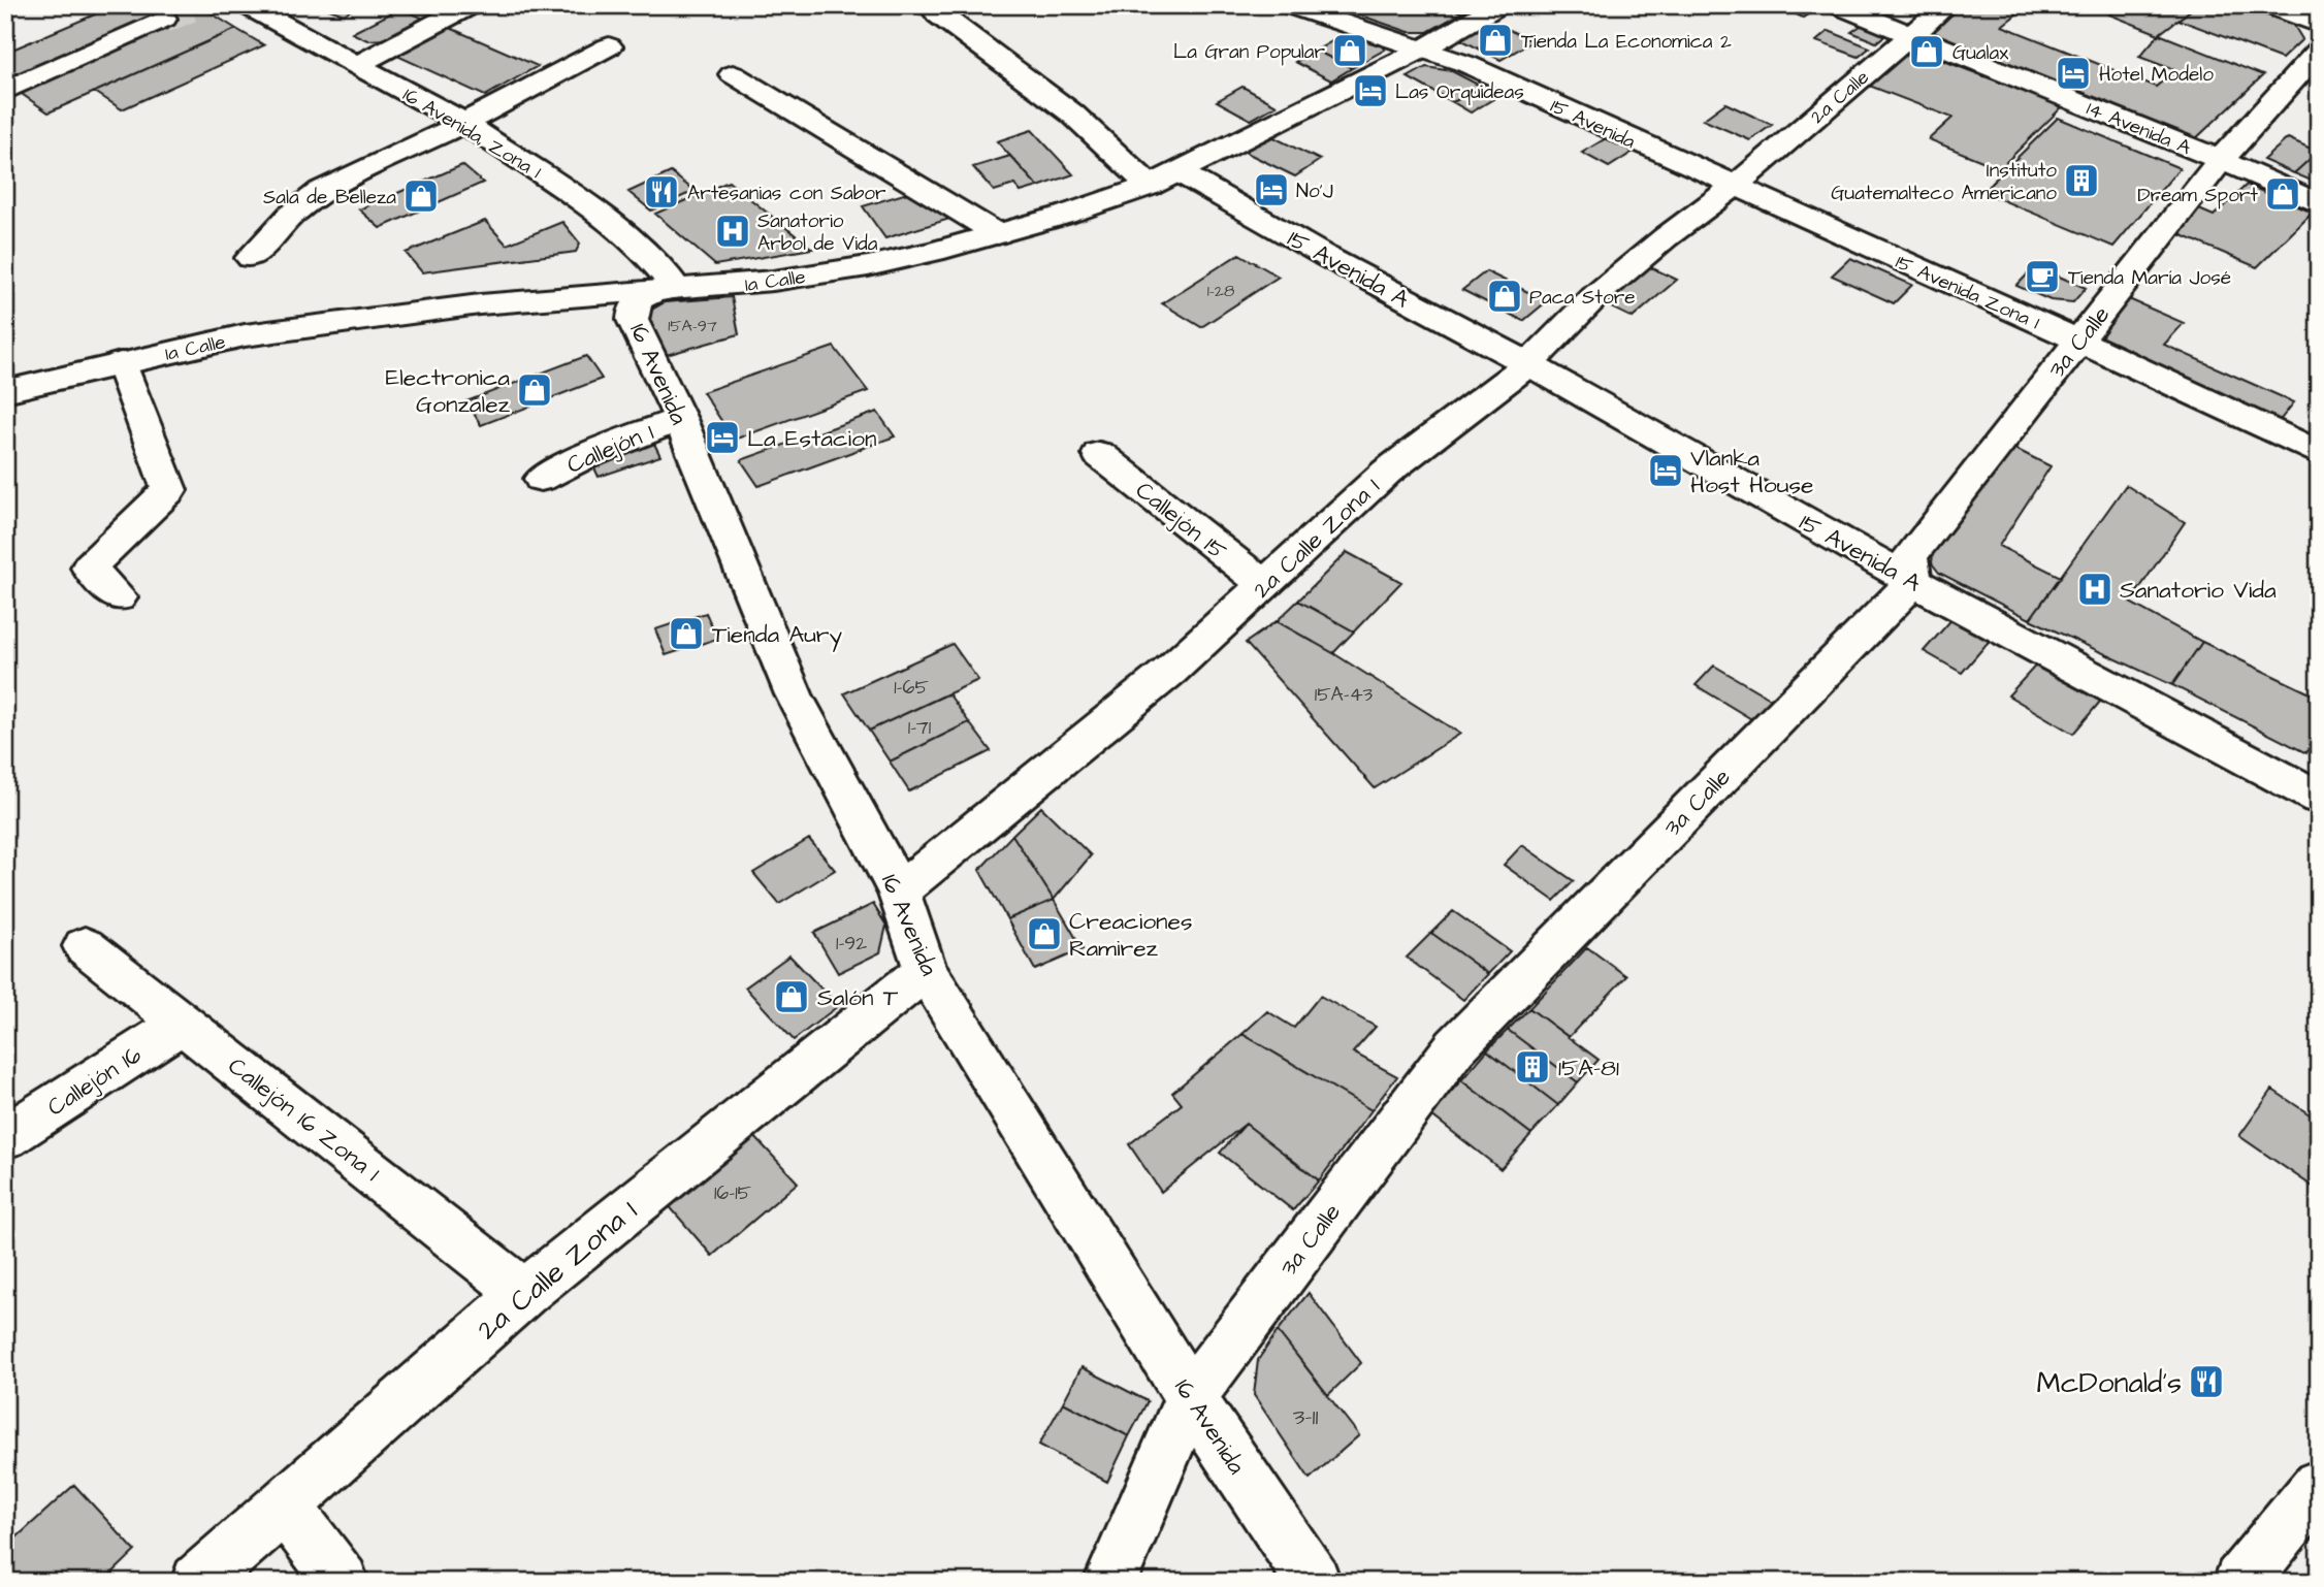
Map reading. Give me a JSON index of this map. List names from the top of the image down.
{
  "streets": {
    "street": [
      "2a Calle",
      "15 Avenida",
      "14 Avenida A",
      "16 Avenida, Zona 1",
      "15 Avenida A",
      "1a Calle",
      "15 Avenida Zona 1",
      "3a Calle",
      "16 Avenida",
      "Callejón 1",
      "Callejón 15",
      "2a Calle Zona 1",
      "Callejón 16",
      "Callejón 16 Zona 1"
    ]
  },
  "crossings": [
    ["2a Calle", "15 Avenida"],
    ["2a Calle", "14 Avenida A"],
    ["2a Calle", "15 Avenida Zona 1"],
    ["2a Calle", "2a Calle Zona 1"],
    ["15 Avenida", "1a Calle"],
    ["15 Avenida", "15 Avenida Zona 1"],
    ["15 Avenida", "2a Calle Zona 1"],
    ["14 Avenida A", "3a Calle"],
    ["16 Avenida, Zona 1", "1a Calle"],
    ["16 Avenida, Zona 1", "16 Avenida"],
    ["15 Avenida A", "1a Calle"],
    ["15 Avenida A", "3a Calle"],
    ["15 Avenida A", "2a Calle Zona 1"],
    ["1a Calle", "16 Avenida"],
    ["15 Avenida Zona 1", "3a Calle"],
    ["15 Avenida Zona 1", "2a Calle Zona 1"],
    ["3a Calle", "16 Avenida"],
    ["16 Avenida", "Callejón 1"],
    ["16 Avenida", "2a Calle Zona 1"],
    ["Callejón 15", "2a Calle Zona 1"],
    ["2a Calle Zona 1", "Callejón 16 Zona 1"],
    ["Callejón 16", "Callejón 16 Zona 1"]
  ],
  "places": {
    "shop": [
      "Tienda La Economica 2",
      "La Gran Popular",
      "Gualax",
      "Dream Sport",
      "Sala de Belleza",
      "Paca Store",
      "Electronica Gonzalez",
      "Tienda Aury",
      "Creaciones Ramirez",
      "Salón T"
    ],
    "hotel": [
      "Hotel Modelo",
      "Las Orquideas",
      "No'J",
      "La Estacion",
      "Vlanka Host House"
    ],
    "building": ["Instituto Guatemalteco Americano", "15A-81"],
    "restaurant": ["Artesanias con Sabor", "McDonald's"],
    "hospital": ["Sanatorio Arbol de Vida", "Sanatorio Vida"],
    "cafe": ["Tienda María José"]
  },
  "house_numbers": [
    "1-28",
    "15A-97",
    "1-65",
    "15A-43",
    "1-71",
    "1-92",
    "16-15",
    "3-11"
  ]
}
